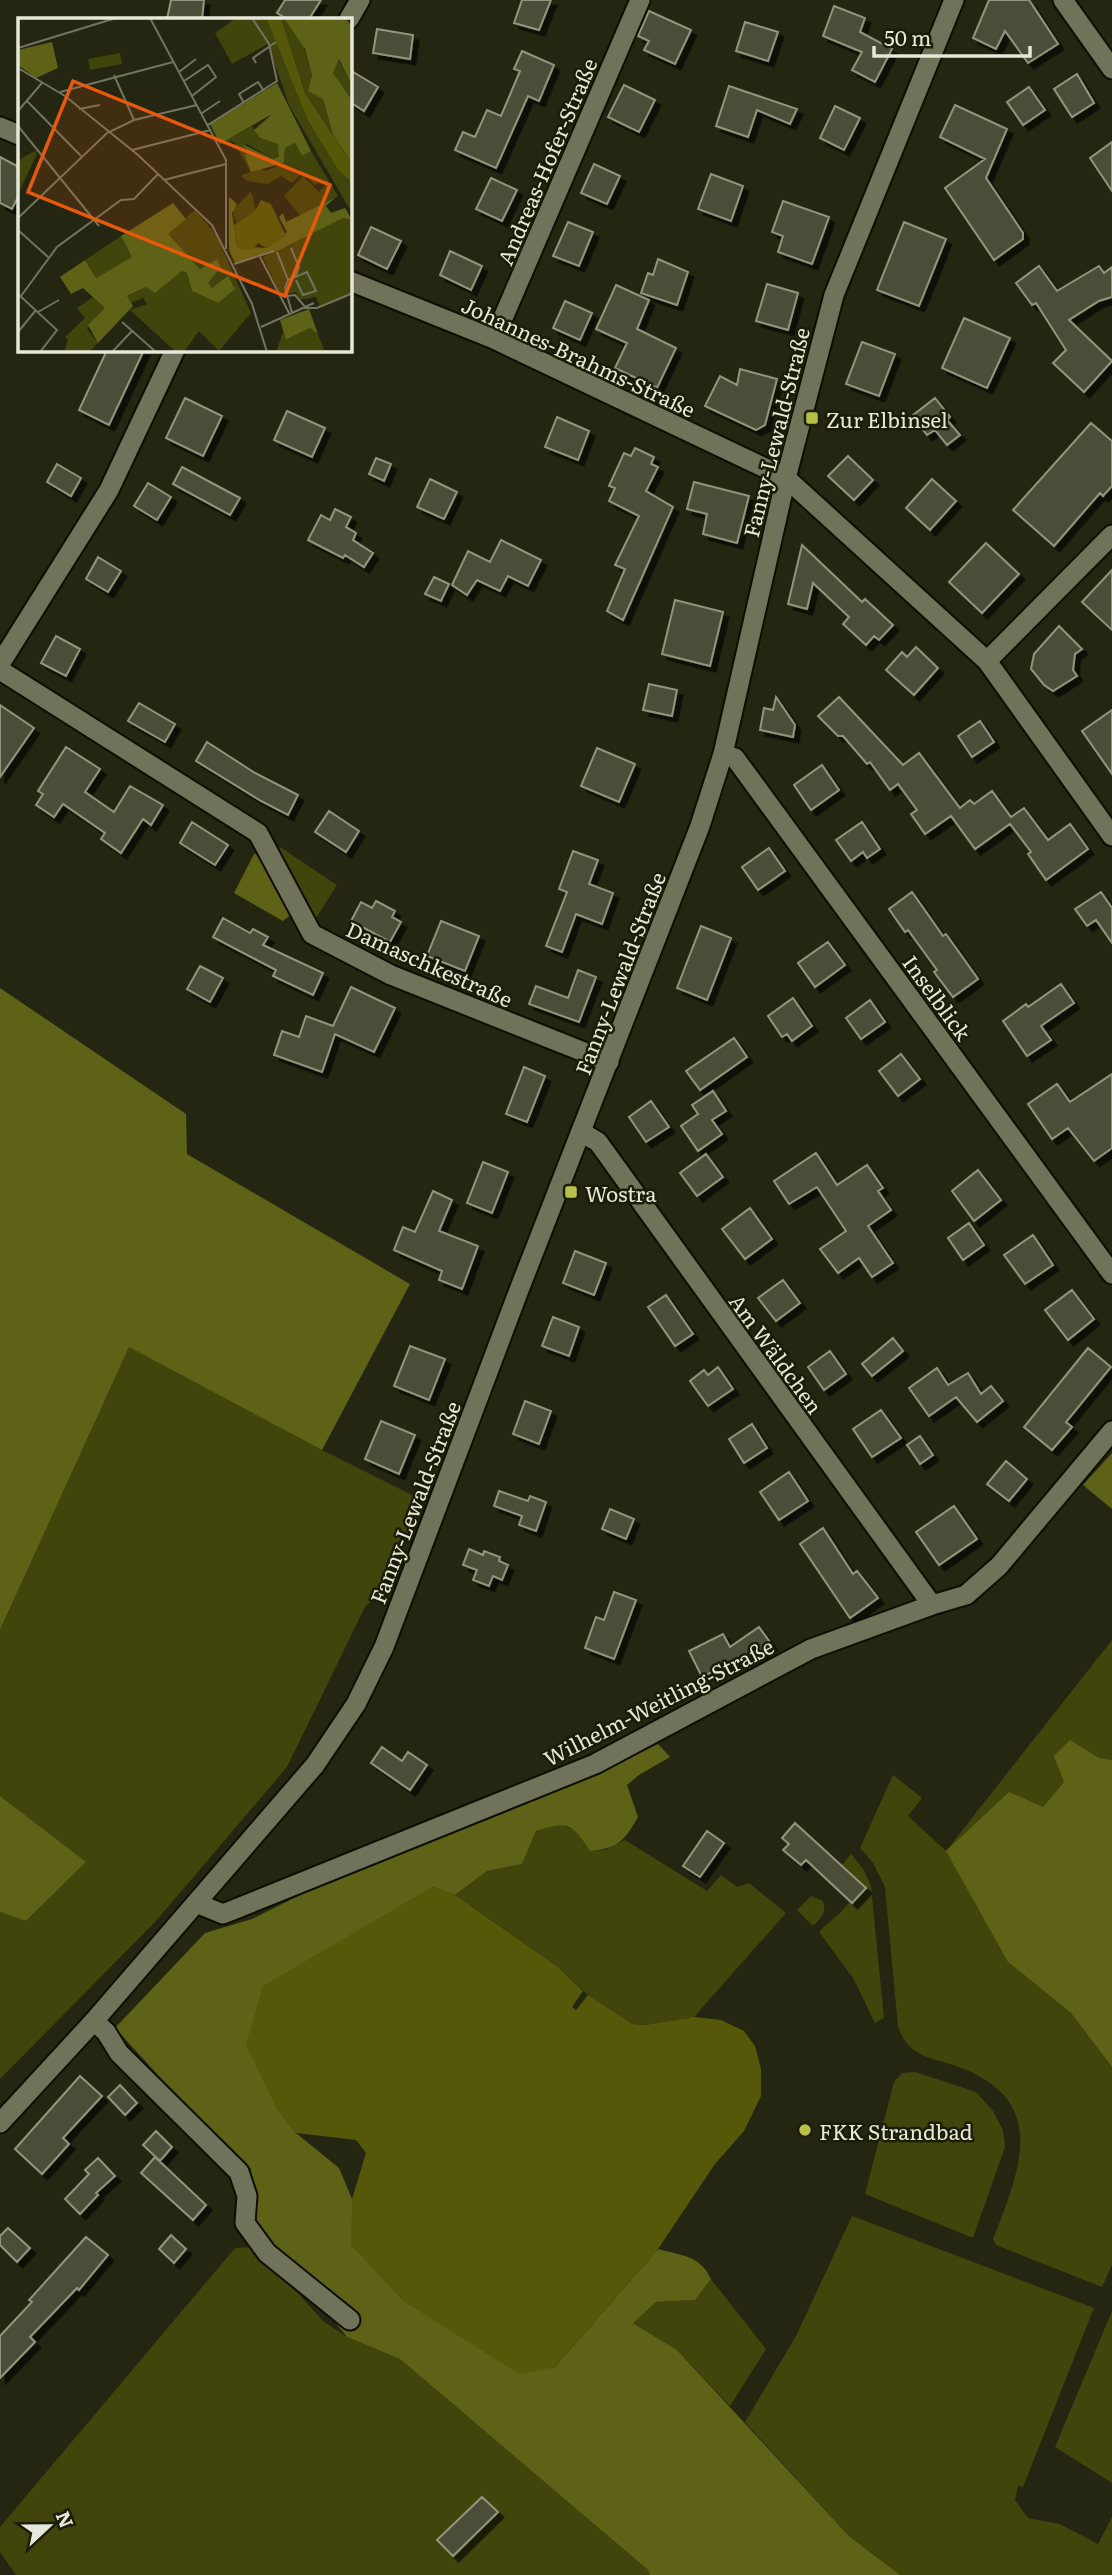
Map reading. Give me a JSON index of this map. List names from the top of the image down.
{
  "streets": {
    "street": [
      "Andreas-Hofer-Straße",
      "Johannes-Brahms-Straße",
      "Fanny-Lewald-Straße",
      "Damaschkestraße",
      "Inselblick",
      "Am Wäldchen",
      "Wilhelm-Weitling-Straße"
    ]
  },
  "crossings": [
    ["Andreas-Hofer-Straße", "Johannes-Brahms-Straße"],
    ["Johannes-Brahms-Straße", "Fanny-Lewald-Straße"],
    ["Fanny-Lewald-Straße", "Damaschkestraße"],
    ["Fanny-Lewald-Straße", "Inselblick"],
    ["Fanny-Lewald-Straße", "Am Wäldchen"],
    ["Fanny-Lewald-Straße", "Wilhelm-Weitling-Straße"],
    ["Am Wäldchen", "Wilhelm-Weitling-Straße"]
  ],
  "places": {
    "transit": ["Zur Elbinsel", "Wostra"],
    "other": ["FKK Strandbad"]
  },
  "scale_bar": "50 m",
  "north": "right"
}
